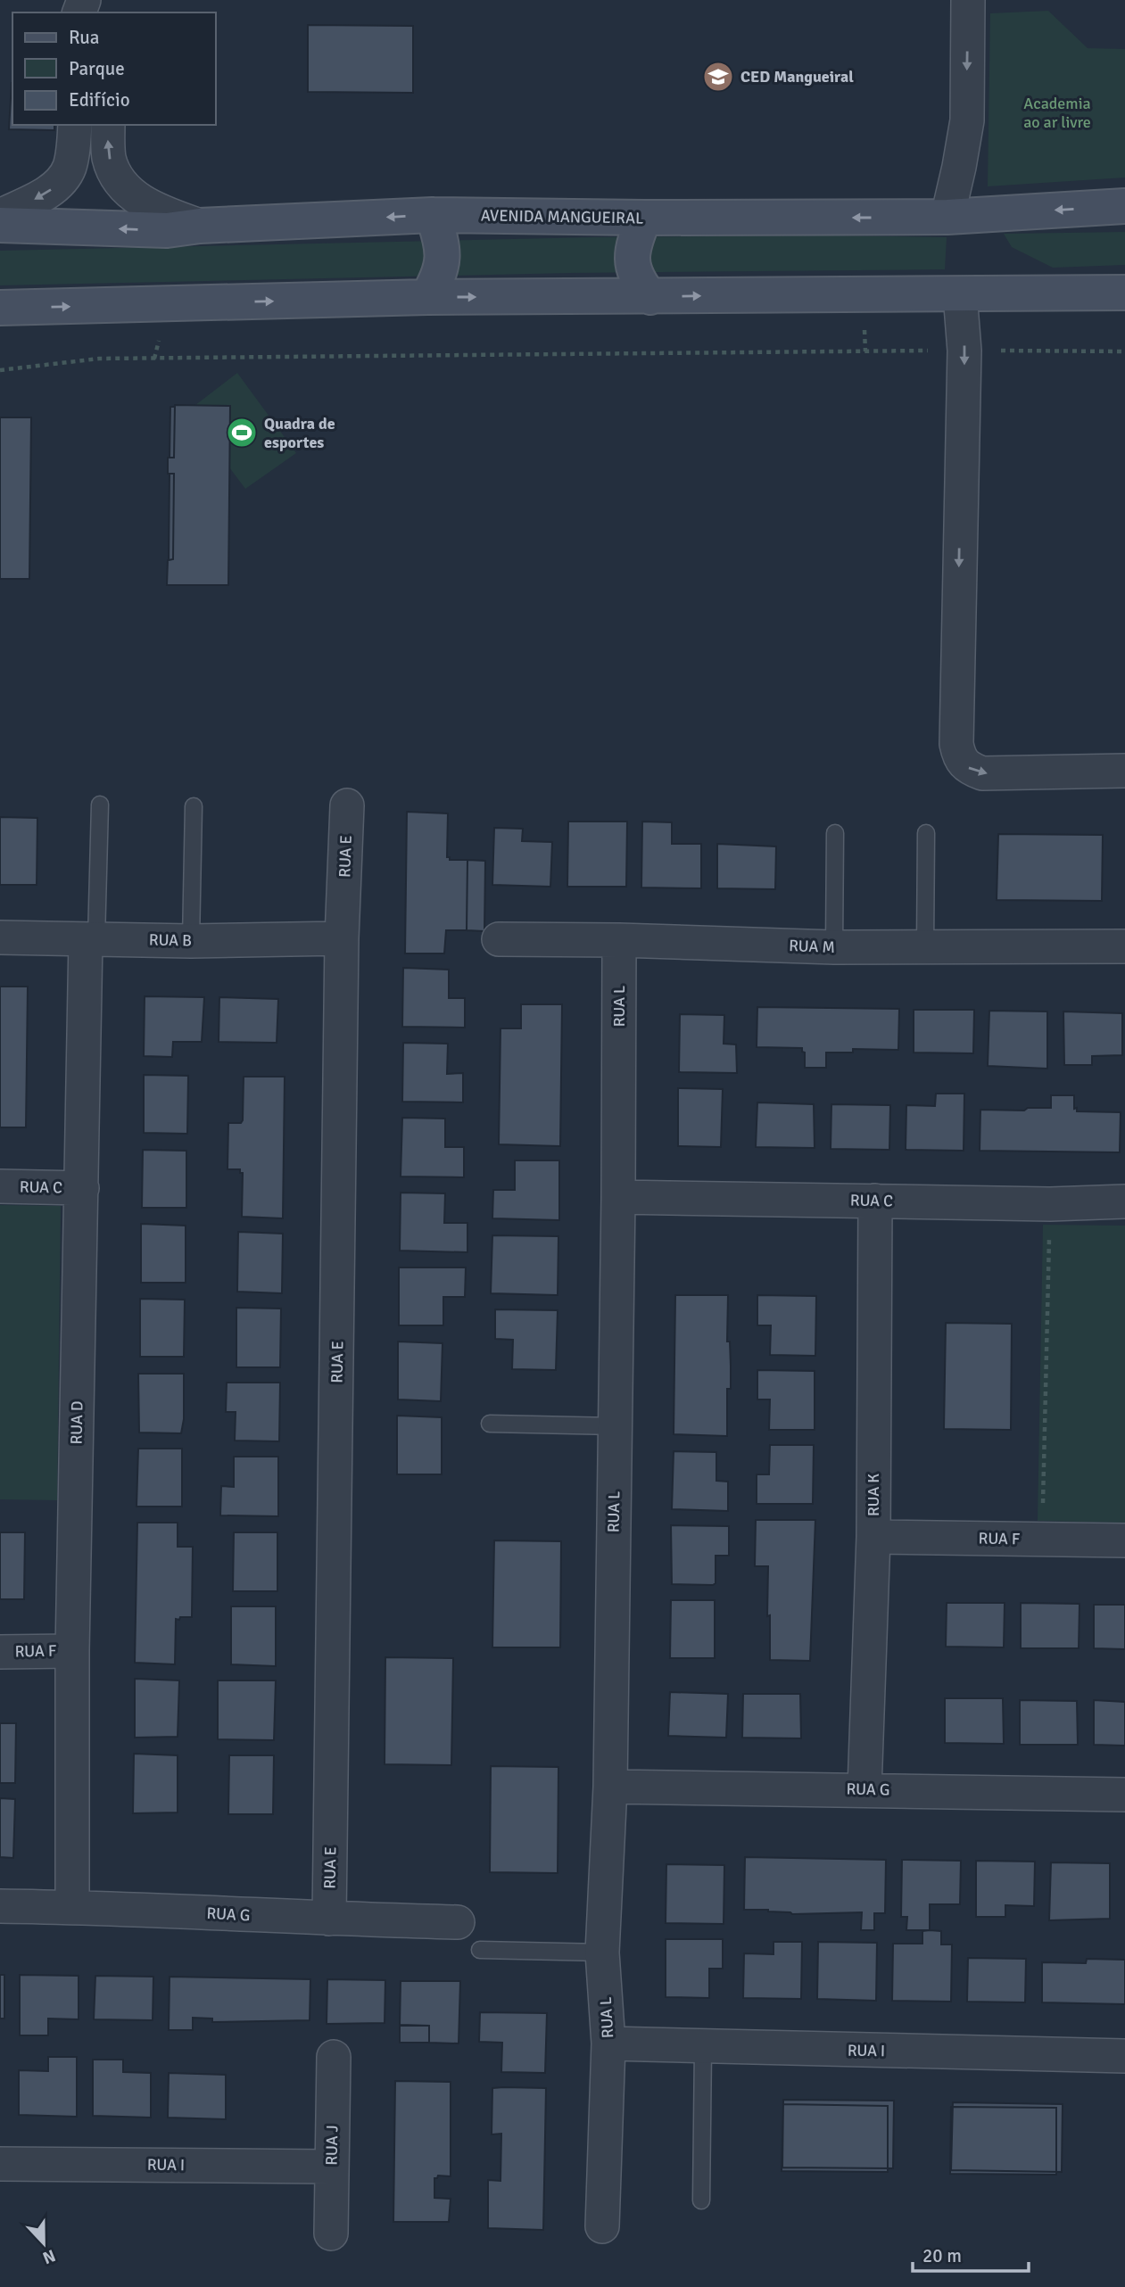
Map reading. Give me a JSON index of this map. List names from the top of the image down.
{
  "streets": {
    "street": [
      "AVENIDA MANGUEIRAL",
      "RUA E",
      "RUA B",
      "RUA M",
      "RUA L",
      "RUA C",
      "RUA D",
      "RUA K",
      "RUA F",
      "RUA G",
      "RUA I",
      "RUA J"
    ]
  },
  "crossings": [
    ["RUA E", "RUA B"],
    ["RUA E", "RUA G"],
    ["RUA B", "RUA D"],
    ["RUA M", "RUA L"],
    ["RUA L", "RUA C"],
    ["RUA L", "RUA G"],
    ["RUA L", "RUA I"],
    ["RUA C", "RUA D"],
    ["RUA C", "RUA K"],
    ["RUA D", "RUA F"],
    ["RUA D", "RUA G"],
    ["RUA K", "RUA F"],
    ["RUA K", "RUA G"],
    ["RUA I", "RUA J"]
  ],
  "parks": ["Academia ao ar livre"],
  "places": {
    "school or university": ["CED Mangueiral"],
    "sports": ["Quadra de esportes"]
  },
  "legend": ["Rua", "Parque", "Edifício"],
  "scale_bar": "20 m",
  "north": "bottom"
}
